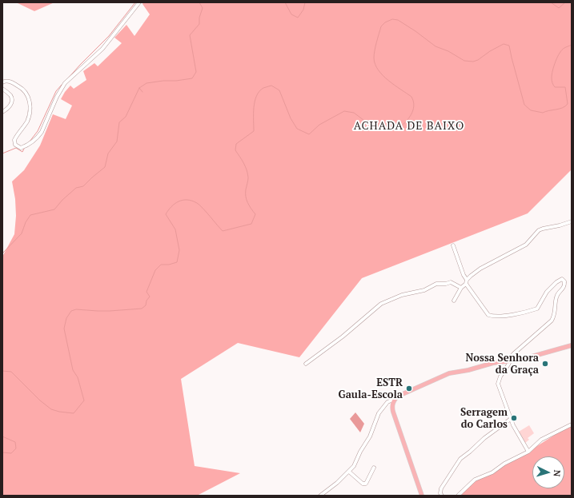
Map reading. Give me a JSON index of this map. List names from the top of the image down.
{
  "districts": ["ACHADA DE BAIXO"],
  "places": ["Nossa Senhora da Graça", "ESTR Gaula-Escola", "Serragem do Carlos"],
  "north": "right"
}
